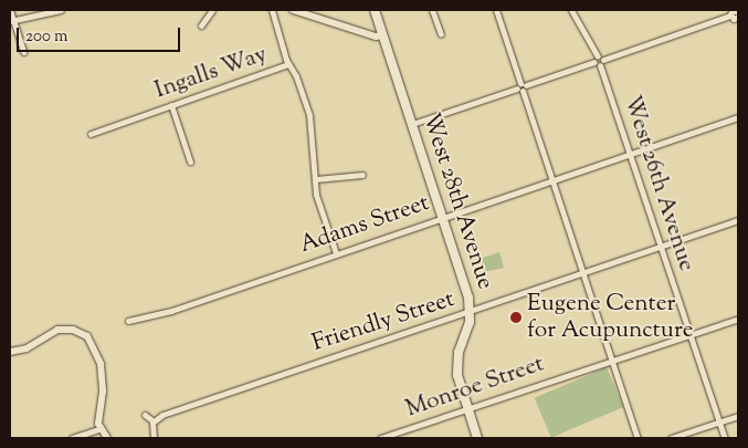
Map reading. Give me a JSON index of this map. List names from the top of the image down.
{
  "streets": {
    "main road": ["West 28th Avenue"],
    "street": [
      "Ingalls Way",
      "West 26th Avenue",
      "Adams Street",
      "Friendly Street",
      "Monroe Street"
    ]
  },
  "crossings": [
    ["West 26th Avenue", "Adams Street"],
    ["West 26th Avenue", "Friendly Street"],
    ["West 26th Avenue", "Monroe Street"],
    ["West 28th Avenue", "Adams Street"],
    ["West 28th Avenue", "Friendly Street"],
    ["West 28th Avenue", "Monroe Street"]
  ],
  "places": ["Eugene Center for Acupuncture"],
  "scale_bar": "200 m"
}
